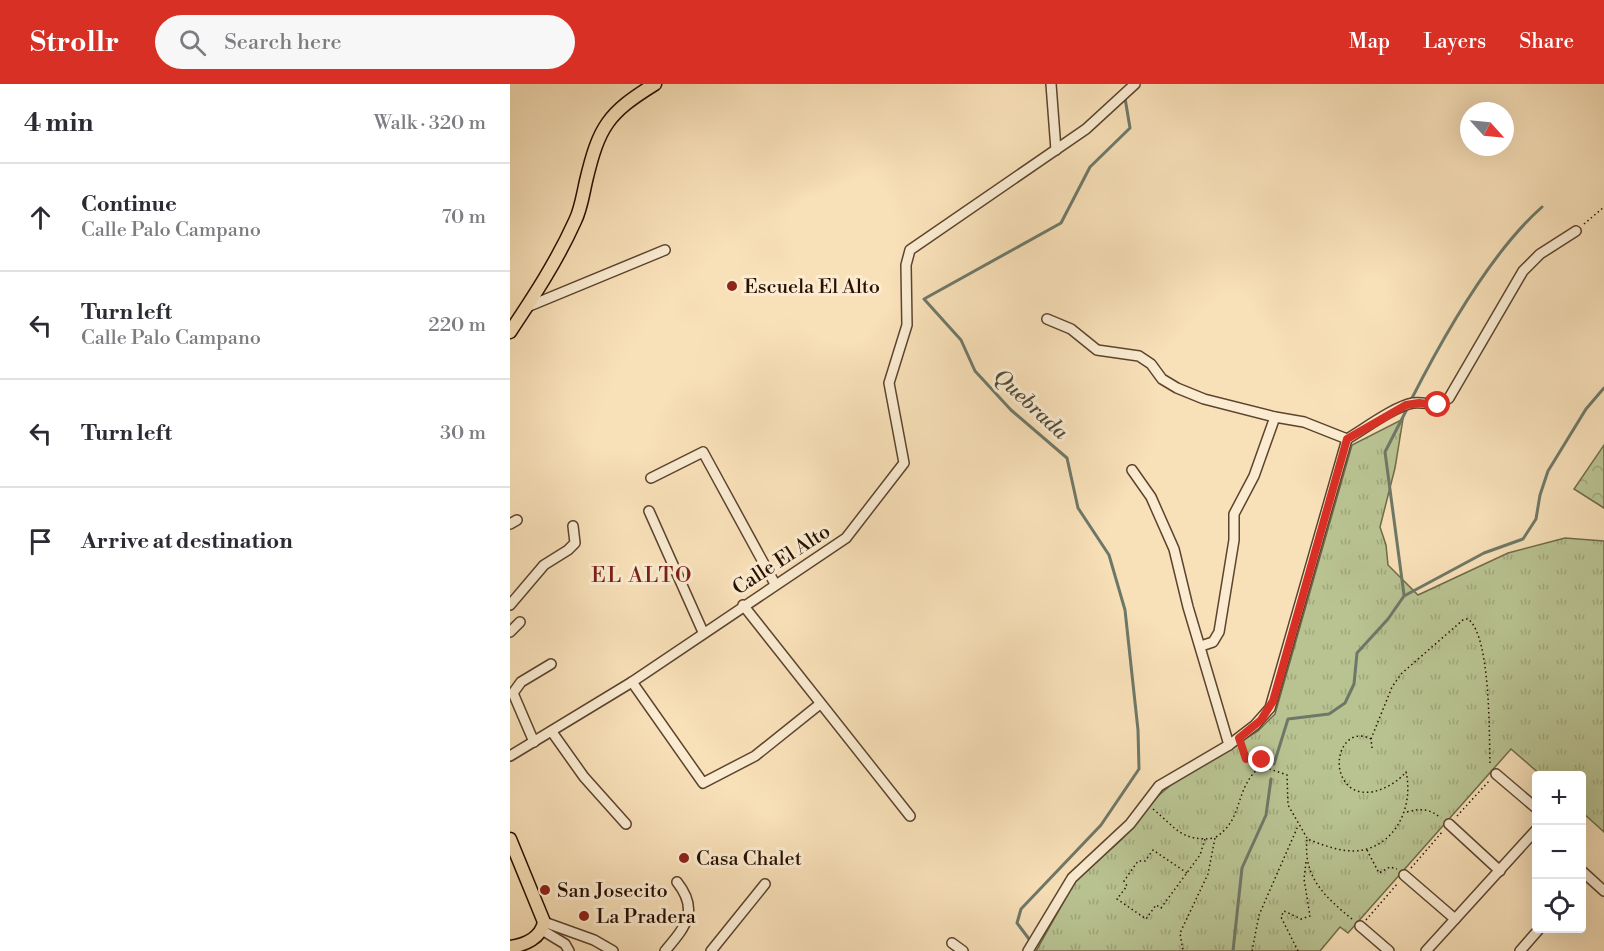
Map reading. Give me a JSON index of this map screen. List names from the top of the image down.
{
  "streets": {
    "street": ["Calle El Alto"]
  },
  "districts": ["EL ALTO"],
  "water": ["Quebrada"],
  "places": [
    "Escuela El Alto",
    "Casa Chalet",
    "San Josecito",
    "La Pradera"
  ],
  "north": "bottom right",
  "page": {
    "header": "Strollr",
    "search": "Search here",
    "nav": ["Map", "Layers", "Share"],
    "heading": ["4 min", "Walk · 320 m"],
    "list": [
      ["Continue", "Calle Palo Campano", "70 m"],
      ["Turn left", "Calle Palo Campano", "220 m"],
      ["Turn left", "30 m"],
      "Arrive at destination"
    ],
    "map_buttons": ["+", "−"]
  }
}
